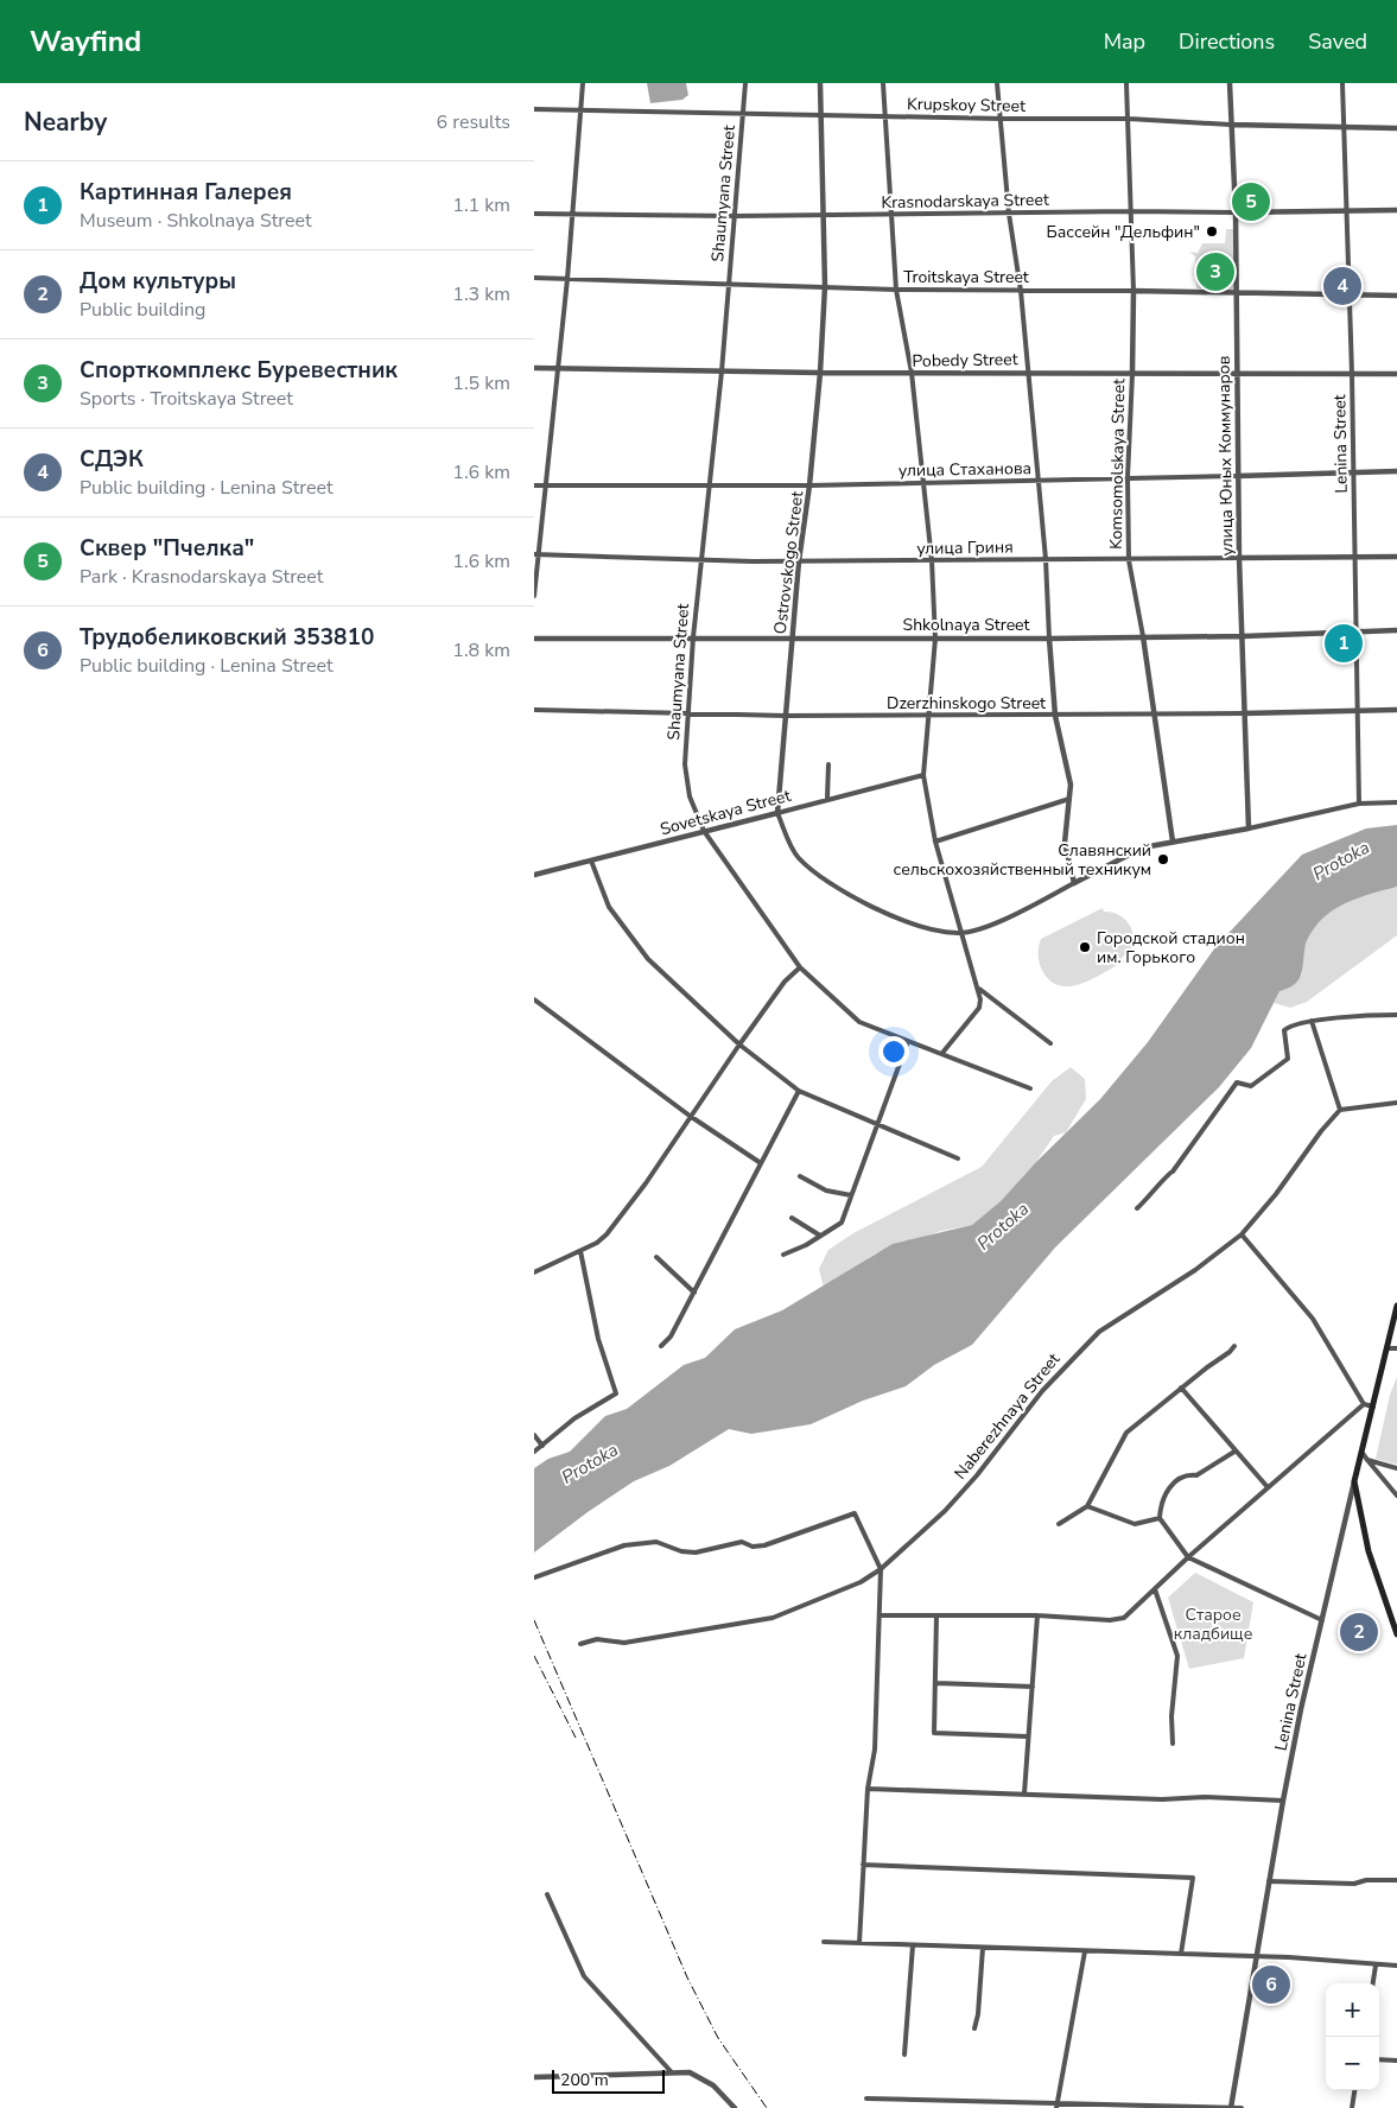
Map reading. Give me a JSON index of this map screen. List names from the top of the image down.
{
  "streets": {
    "street": [
      "Krupskoy Street",
      "Shaumyana Street",
      "Krasnodarskaya Street",
      "Troitskaya Street",
      "Pobedy Street",
      "Lenina Street",
      "улица Юных Коммунаров",
      "Komsomolskaya Street",
      "улица Стаханова",
      "улица Гриня",
      "Ostrovskogo Street",
      "Shkolnaya Street",
      "Dzerzhinskogo Street",
      "Sovetskaya Street",
      "Naberezhnaya Street"
    ]
  },
  "crossings": [
    ["Krupskoy Street", "Shaumyana Street"],
    ["Krupskoy Street", "Lenina Street"],
    ["Krupskoy Street", "улица Юных Коммунаров"],
    ["Krupskoy Street", "Komsomolskaya Street"],
    ["Krupskoy Street", "Ostrovskogo Street"],
    ["Shaumyana Street", "Krasnodarskaya Street"],
    ["Shaumyana Street", "Troitskaya Street"],
    ["Shaumyana Street", "Pobedy Street"],
    ["Shaumyana Street", "улица Стаханова"],
    ["Shaumyana Street", "улица Гриня"],
    ["Shaumyana Street", "Shkolnaya Street"],
    ["Shaumyana Street", "Dzerzhinskogo Street"],
    ["Shaumyana Street", "Sovetskaya Street"],
    ["Krasnodarskaya Street", "Lenina Street"],
    ["Krasnodarskaya Street", "улица Юных Коммунаров"],
    ["Krasnodarskaya Street", "Komsomolskaya Street"],
    ["Krasnodarskaya Street", "Ostrovskogo Street"],
    ["Troitskaya Street", "Lenina Street"],
    ["Troitskaya Street", "улица Юных Коммунаров"],
    ["Troitskaya Street", "Komsomolskaya Street"],
    ["Troitskaya Street", "Ostrovskogo Street"],
    ["Pobedy Street", "Lenina Street"],
    ["Pobedy Street", "улица Юных Коммунаров"],
    ["Pobedy Street", "Komsomolskaya Street"],
    ["Pobedy Street", "Ostrovskogo Street"],
    ["Lenina Street", "улица Стаханова"],
    ["Lenina Street", "улица Гриня"],
    ["Lenina Street", "Shkolnaya Street"],
    ["Lenina Street", "Dzerzhinskogo Street"],
    ["улица Юных Коммунаров", "улица Стаханова"],
    ["улица Юных Коммунаров", "улица Гриня"],
    ["улица Юных Коммунаров", "Shkolnaya Street"],
    ["улица Юных Коммунаров", "Dzerzhinskogo Street"],
    ["Komsomolskaya Street", "улица Стаханова"],
    ["Komsomolskaya Street", "улица Гриня"],
    ["Komsomolskaya Street", "Shkolnaya Street"],
    ["Komsomolskaya Street", "Dzerzhinskogo Street"],
    ["улица Стаханова", "Ostrovskogo Street"],
    ["улица Гриня", "Ostrovskogo Street"],
    ["Ostrovskogo Street", "Shkolnaya Street"],
    ["Ostrovskogo Street", "Dzerzhinskogo Street"],
    ["Ostrovskogo Street", "Sovetskaya Street"]
  ],
  "water": ["Protoka"],
  "parks": ["Старое кладбище"],
  "places": ["Бассейн \"Дельфин\"", "Славянский сельскохозяйственный техникум", "Городской cтадион им. Горького"],
  "scale_bar": "200 m",
  "page": {
    "header": "Wayfind",
    "nav": ["Map", "Directions", "Saved"],
    "heading": ["Nearby", "6 results"],
    "list": [
      {
        "mark": "1",
        "name": "Картинная Галерея",
        "note": "Museum · Shkolnaya Street",
        "value": "1.1 km"
      },
      {
        "mark": "2",
        "name": "Дом культуры",
        "note": "Public building",
        "value": "1.3 km"
      },
      {
        "mark": "3",
        "name": "Cпорткомплекс Буревестник",
        "note": "Sports · Troitskaya Street",
        "value": "1.5 km"
      },
      {
        "mark": "4",
        "name": "СДЭК",
        "note": "Public building · Lenina Street",
        "value": "1.6 km"
      },
      {
        "mark": "5",
        "name": "Сквер \"Пчелка\"",
        "note": "Park · Krasnodarskaya Street",
        "value": "1.6 km"
      },
      {
        "mark": "6",
        "name": "Трудобеликовский 353810",
        "note": "Public building · Lenina Street",
        "value": "1.8 km"
      }
    ],
    "pins": [
      "5",
      "3",
      "4",
      "1",
      "2",
      "6"
    ],
    "map_buttons": ["+", "−"],
    "scale": "200 m"
  }
}
